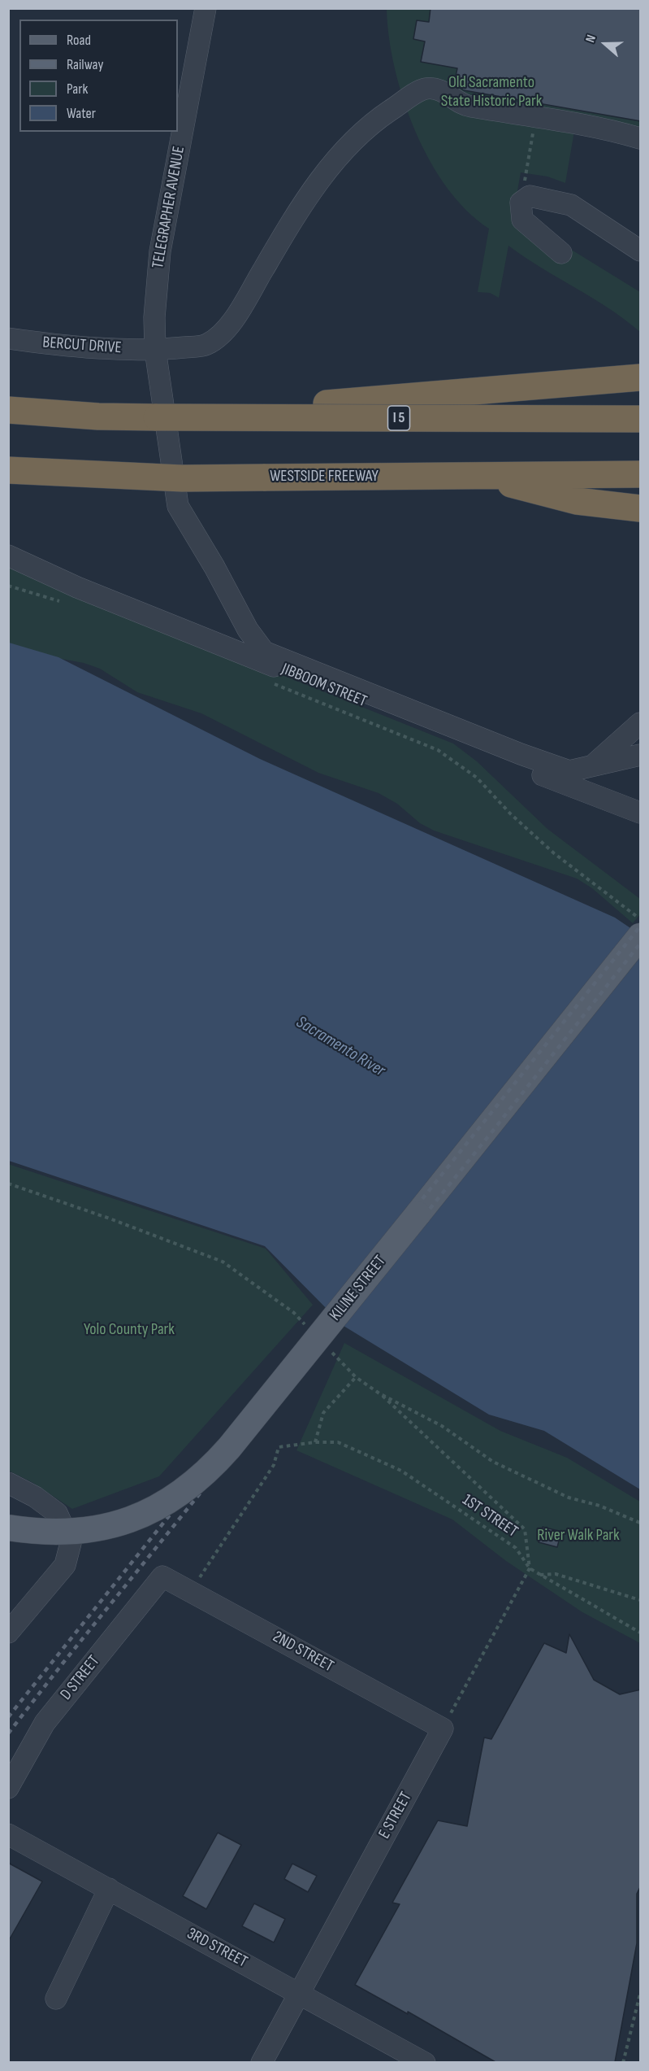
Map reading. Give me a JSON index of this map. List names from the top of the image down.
{
  "streets": {
    "highway": ["I 5", "WESTSIDE FREEWAY"],
    "main road": ["KILINE STREET"],
    "street": [
      "TELEGRAPHER AVENUE",
      "BERCUT DRIVE",
      "JIBBOOM STREET",
      "2ND STREET",
      "D STREET",
      "E STREET",
      "3RD STREET"
    ],
    "path": ["1ST STREET"]
  },
  "crossings": [
    ["TELEGRAPHER AVENUE", "BERCUT DRIVE"],
    ["1ST STREET", "2ND STREET"],
    ["2ND STREET", "D STREET"],
    ["2ND STREET", "E STREET"],
    ["E STREET", "3RD STREET"]
  ],
  "water": ["Sacramento River"],
  "parks": ["Old Sacramento State Historic Park", "Yolo County Park", "River Walk Park"],
  "legend": [
    "Road",
    "Railway",
    "Park",
    "Water"
  ],
  "north": "left"
}
